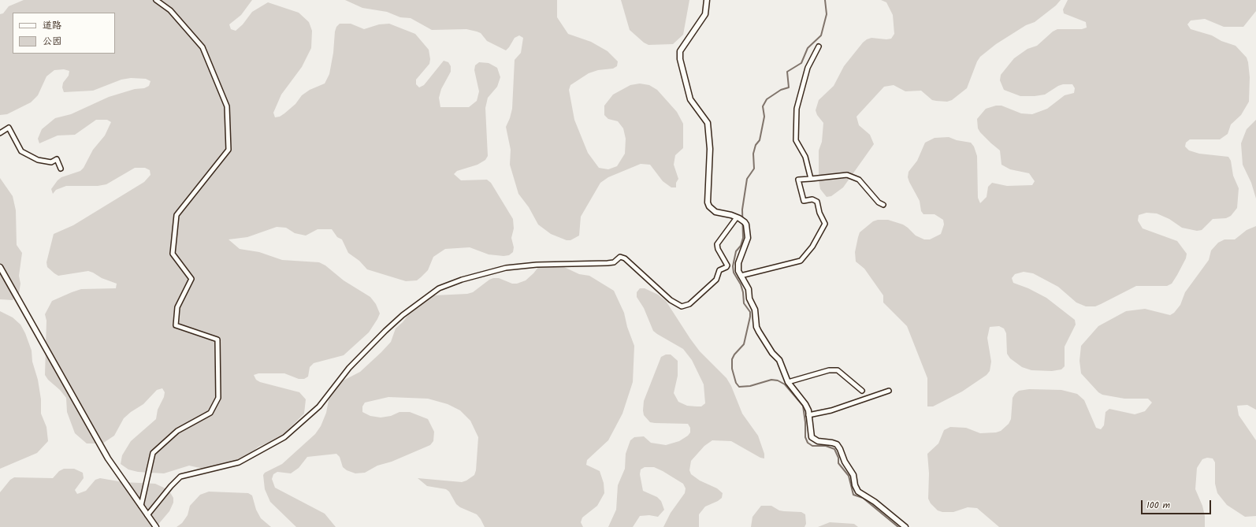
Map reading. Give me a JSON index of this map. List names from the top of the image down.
{
  "legend": ["道路", "公园"],
  "scale_bar": "100 m"
}
